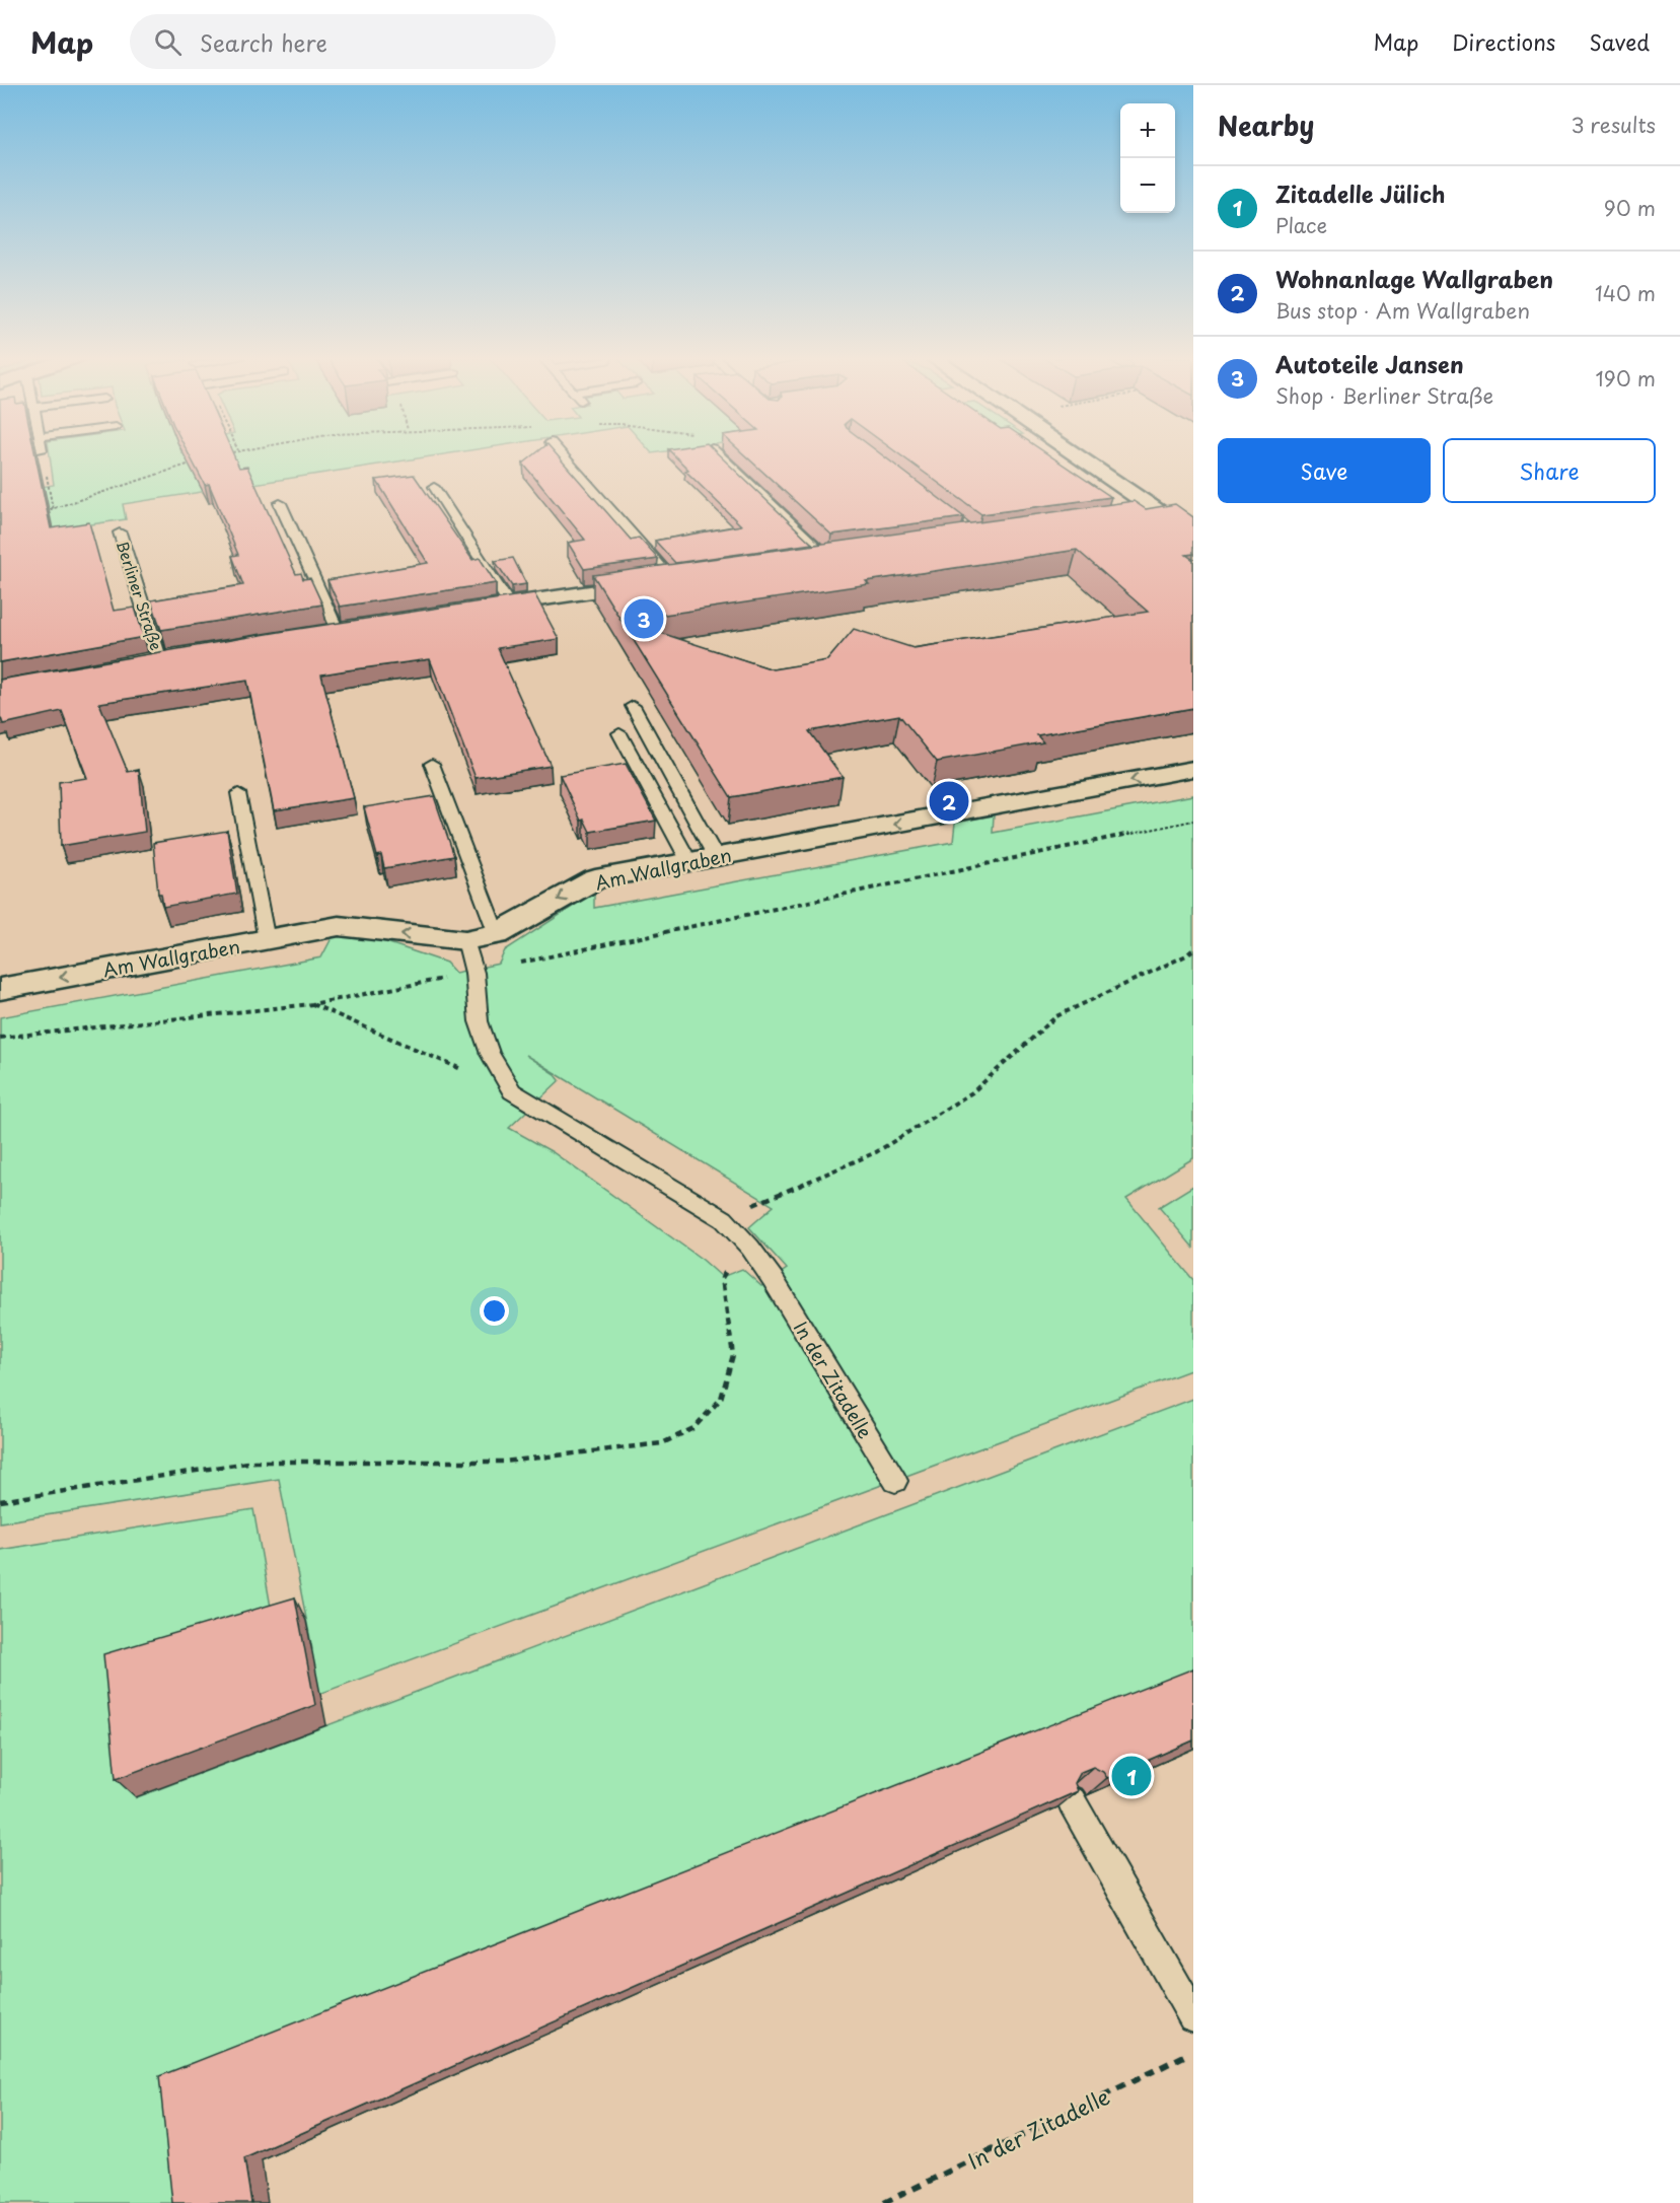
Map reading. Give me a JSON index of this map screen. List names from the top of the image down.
{
  "streets": {
    "street": ["Berliner Straße", "Am Wallgraben"],
    "lane": ["In der Zitadelle"]
  },
  "one_way": ["Am Wallgraben"],
  "page": {
    "header": "Map",
    "search": "Search here",
    "nav": ["Map", "Directions", "Saved"],
    "heading": ["Nearby", "3 results"],
    "map_buttons": ["+", "−"],
    "list": [
      {
        "mark": "1",
        "name": "Zitadelle Jülich",
        "note": "Place",
        "value": "90 m"
      },
      {
        "mark": "2",
        "name": "Wohnanlage Wallgraben",
        "note": "Bus stop · Am Wallgraben",
        "value": "140 m"
      },
      {
        "mark": "3",
        "name": "Autoteile Jansen",
        "note": "Shop · Berliner Straße",
        "value": "190 m"
      }
    ],
    "buttons": ["Save", "Share"],
    "pins": ["3", "2", "1"]
  }
}
